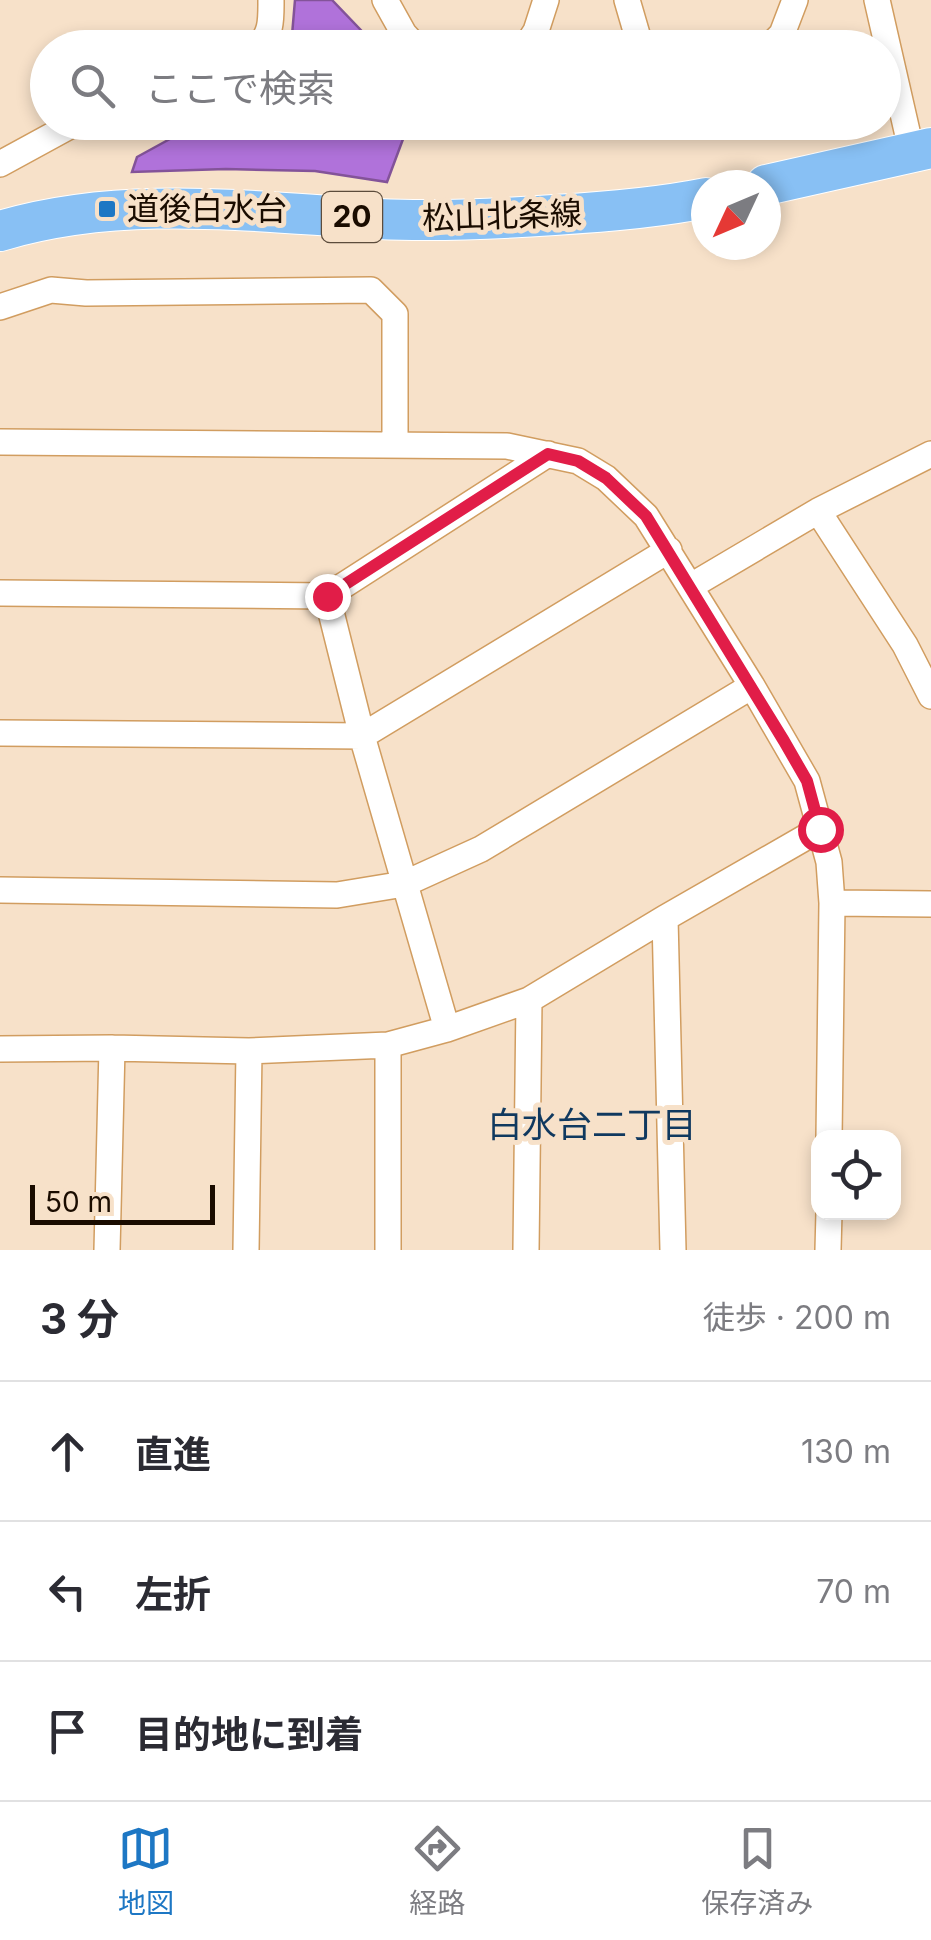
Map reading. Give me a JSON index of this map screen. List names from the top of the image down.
{
  "streets": {
    "main road": ["松山北条線", "20"]
  },
  "districts": ["白水台二丁目"],
  "places": {
    "transit": ["道後白水台"]
  },
  "scale_bar": "50 m",
  "north": "bottom left",
  "page": {
    "search": "ここで検索",
    "scale": "50 m",
    "heading": ["3 分", "徒歩 · 200 m"],
    "list": [
      ["直進", "130 m"],
      ["左折", "70 m"],
      "目的地に到着"
    ],
    "nav": ["地図", "経路", "保存済み"]
  }
}
